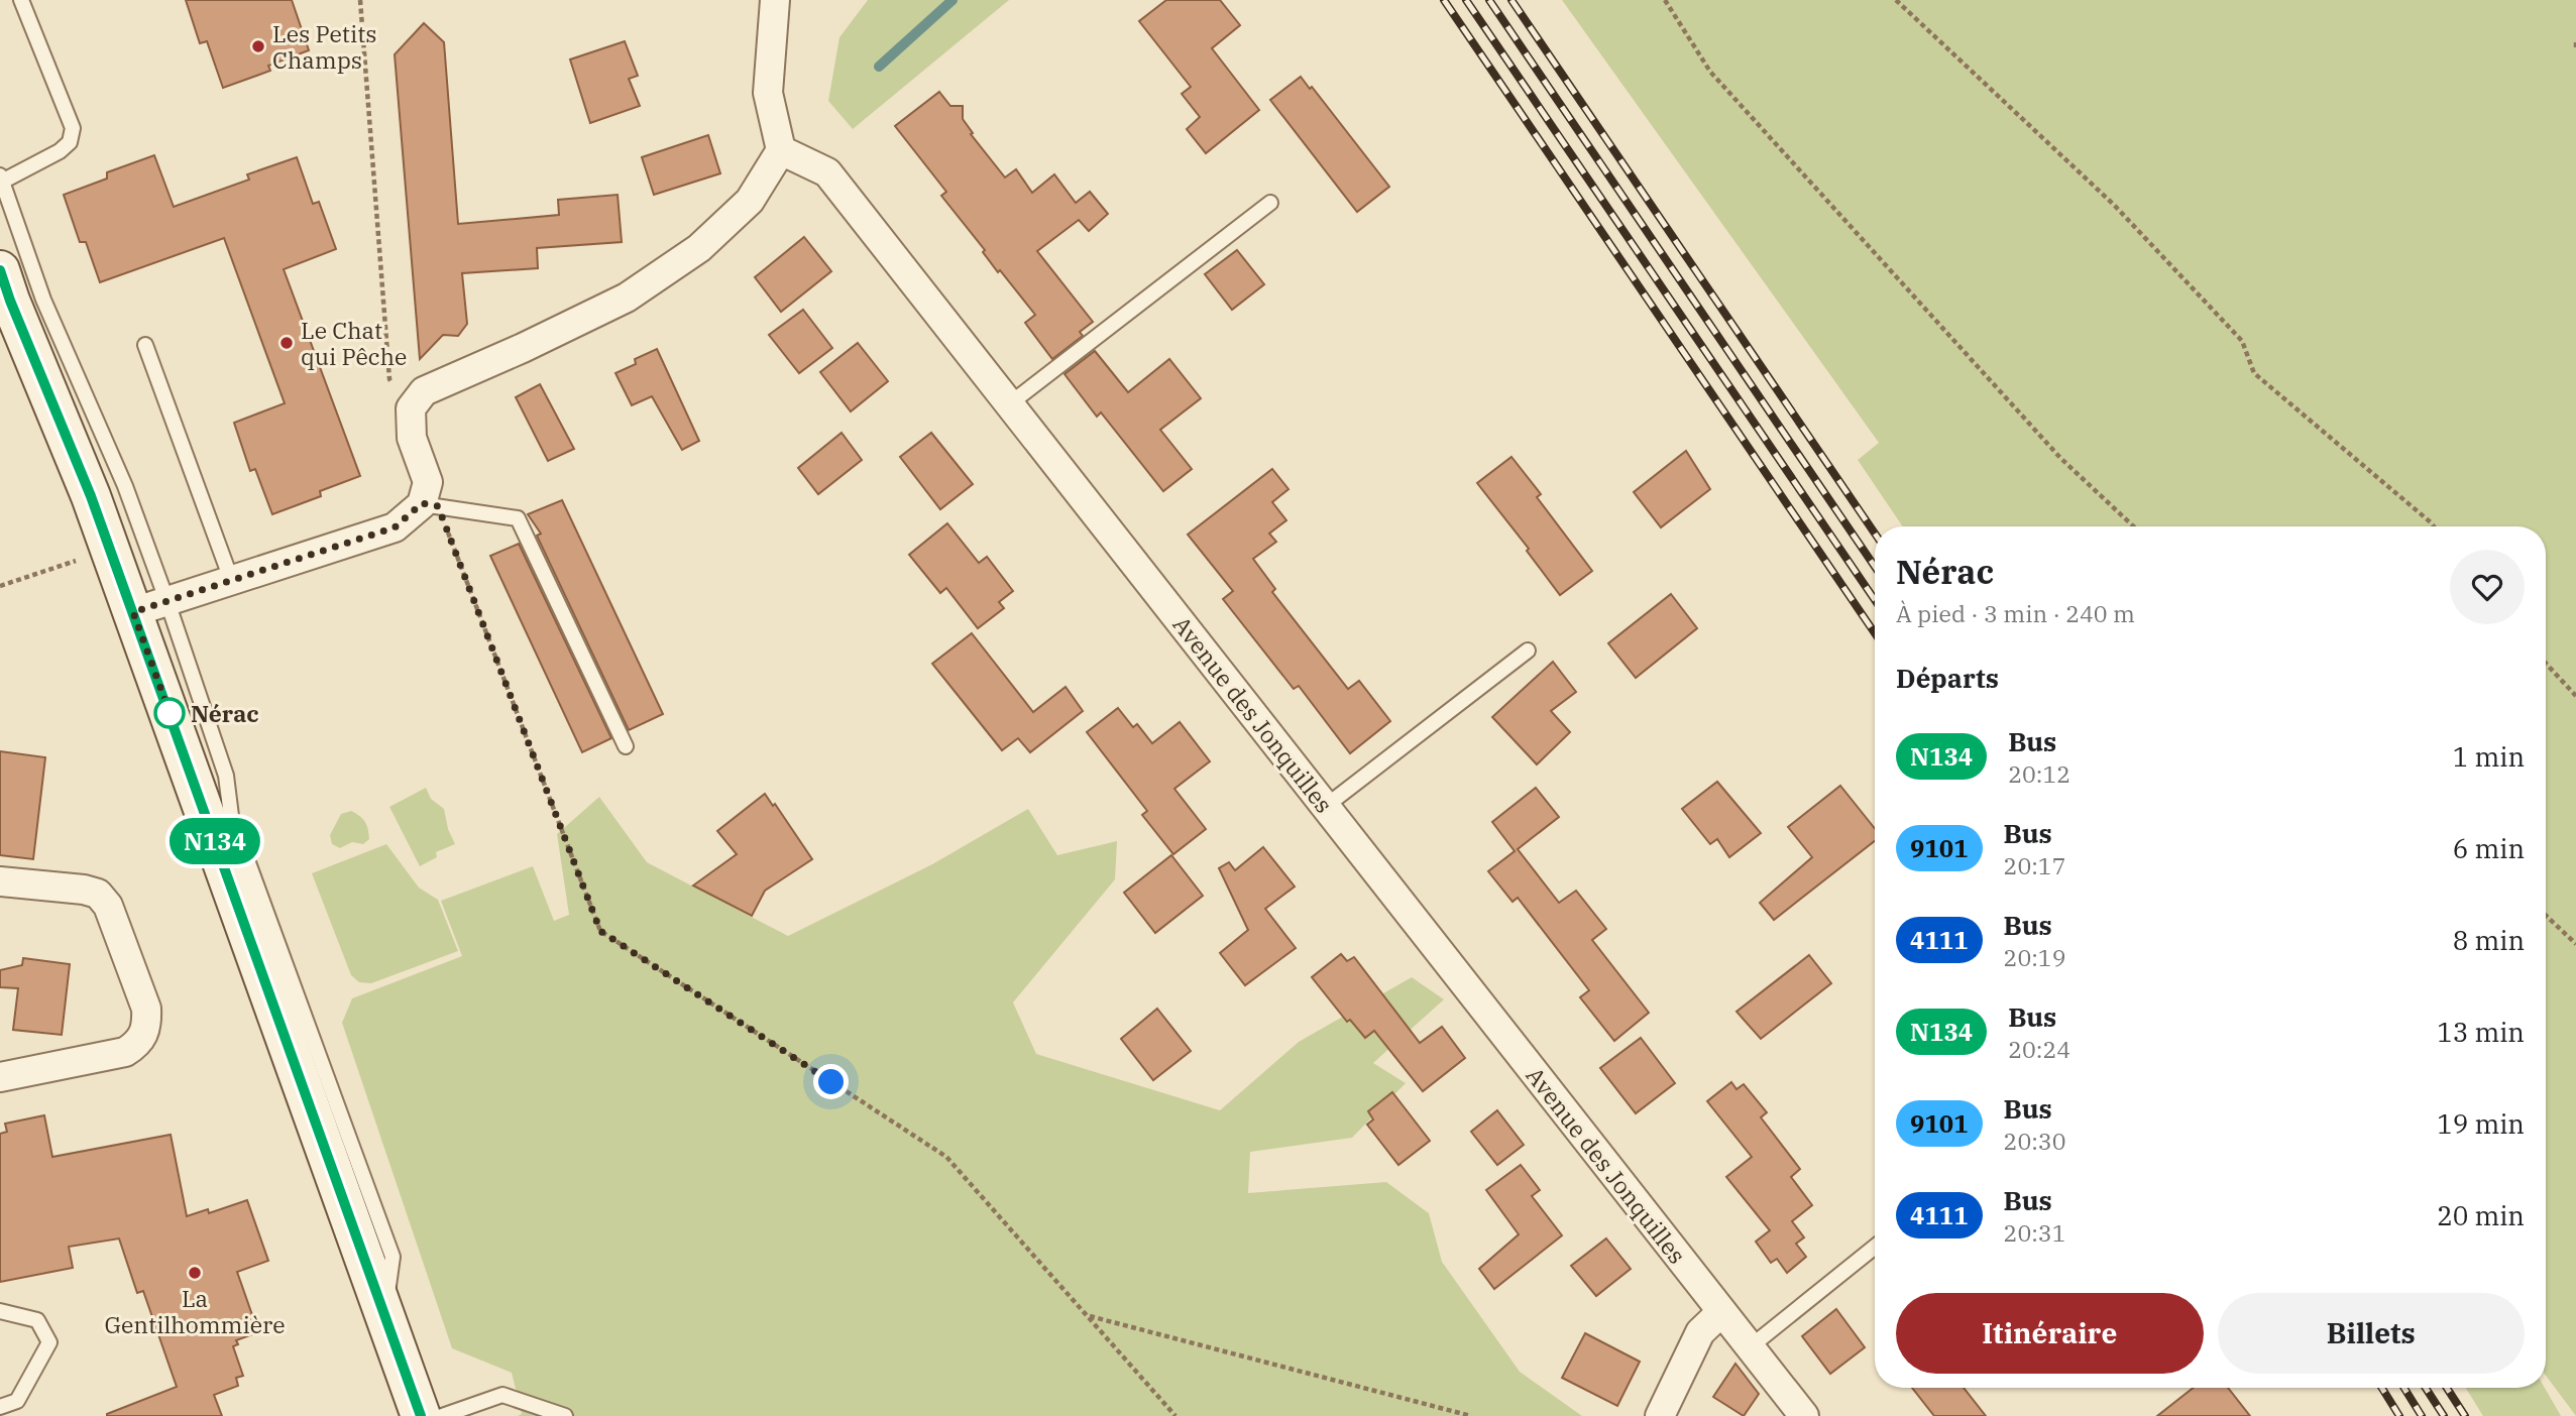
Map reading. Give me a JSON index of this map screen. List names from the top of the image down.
{
  "streets": {
    "street": ["Avenue des Jonquilles"]
  },
  "places": [
    "Les Petits Champs",
    "Le Chat qui Pêche",
    "Nérac",
    "La Gentilhommière"
  ],
  "lines": ["bus line N134"],
  "page": {
    "on_map": "N134",
    "heading": [
      ["Nérac", "À pied · 3 min · 240 m"],
      "Départs"
    ],
    "list": [
      {
        "mark": "N134",
        "name": "Bus",
        "note": "20:12",
        "value": "1 min"
      },
      {
        "mark": "9101",
        "name": "Bus",
        "note": "20:17",
        "value": "6 min"
      },
      {
        "mark": "4111",
        "name": "Bus",
        "note": "20:19",
        "value": "8 min"
      },
      {
        "mark": "N134",
        "name": "Bus",
        "note": "20:24",
        "value": "13 min"
      },
      {
        "mark": "9101",
        "name": "Bus",
        "note": "20:30",
        "value": "19 min"
      },
      {
        "mark": "4111",
        "name": "Bus",
        "note": "20:31",
        "value": "20 min"
      }
    ],
    "buttons": ["Itinéraire", "Billets"]
  }
}
